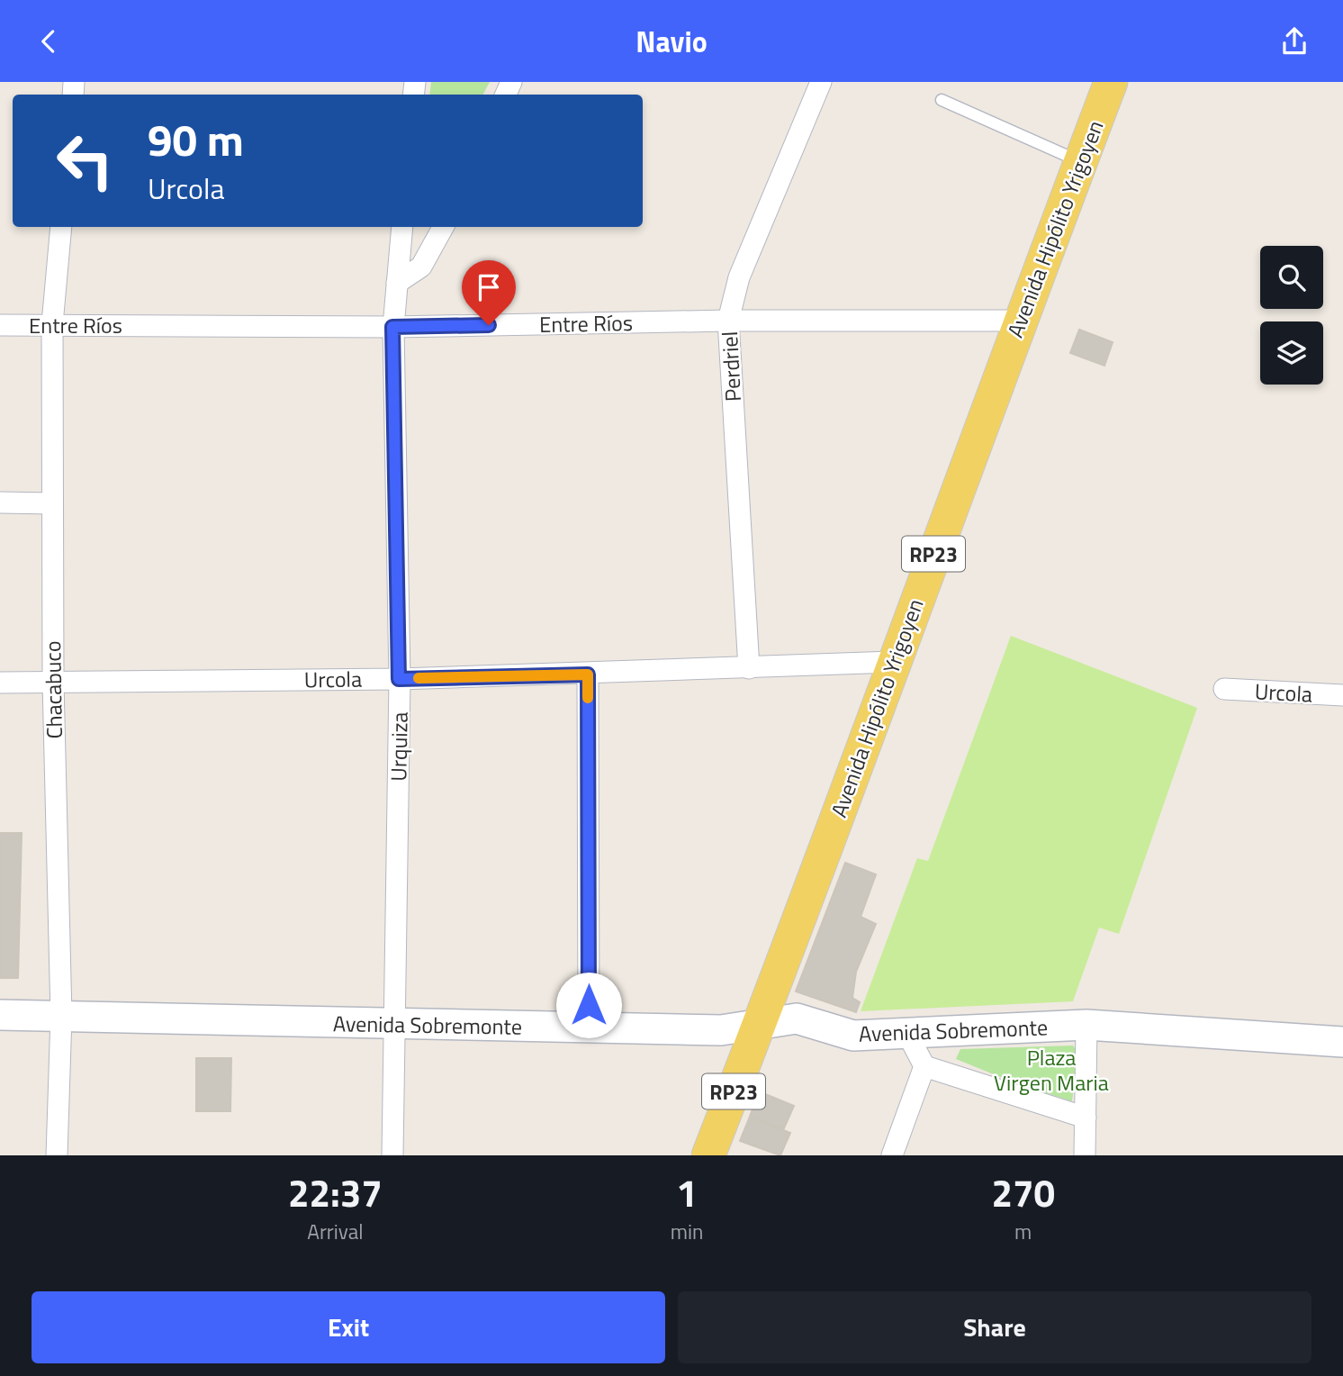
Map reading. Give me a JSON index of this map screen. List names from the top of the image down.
{
  "streets": {
    "main road": ["Avenida Hipólito Yrigoyen", "RP23", "Avenida Sobremonte"],
    "street": [
      "Entre Ríos",
      "Perdriel",
      "Urcola",
      "Chacabuco",
      "Urquiza"
    ]
  },
  "crossings": [
    ["Avenida Hipólito Yrigoyen", "Entre Ríos"],
    ["Avenida Hipólito Yrigoyen", "Urcola"],
    ["Avenida Hipólito Yrigoyen", "Avenida Sobremonte"],
    ["Entre Ríos", "Perdriel"],
    ["Entre Ríos", "Chacabuco"],
    ["Entre Ríos", "Urquiza"],
    ["Perdriel", "Urcola"],
    ["Urcola", "Chacabuco"],
    ["Urcola", "Urquiza"],
    ["Chacabuco", "Avenida Sobremonte"],
    ["Urquiza", "Avenida Sobremonte"]
  ],
  "parks": ["Plaza Virgen Maria"],
  "page": {
    "header": "Navio",
    "turn": ["90 m", "Urcola"],
    "eta": [
      "22:37",
      "Arrival",
      "1",
      "min",
      "270",
      "m"
    ],
    "buttons": ["Exit", "Share"]
  }
}
